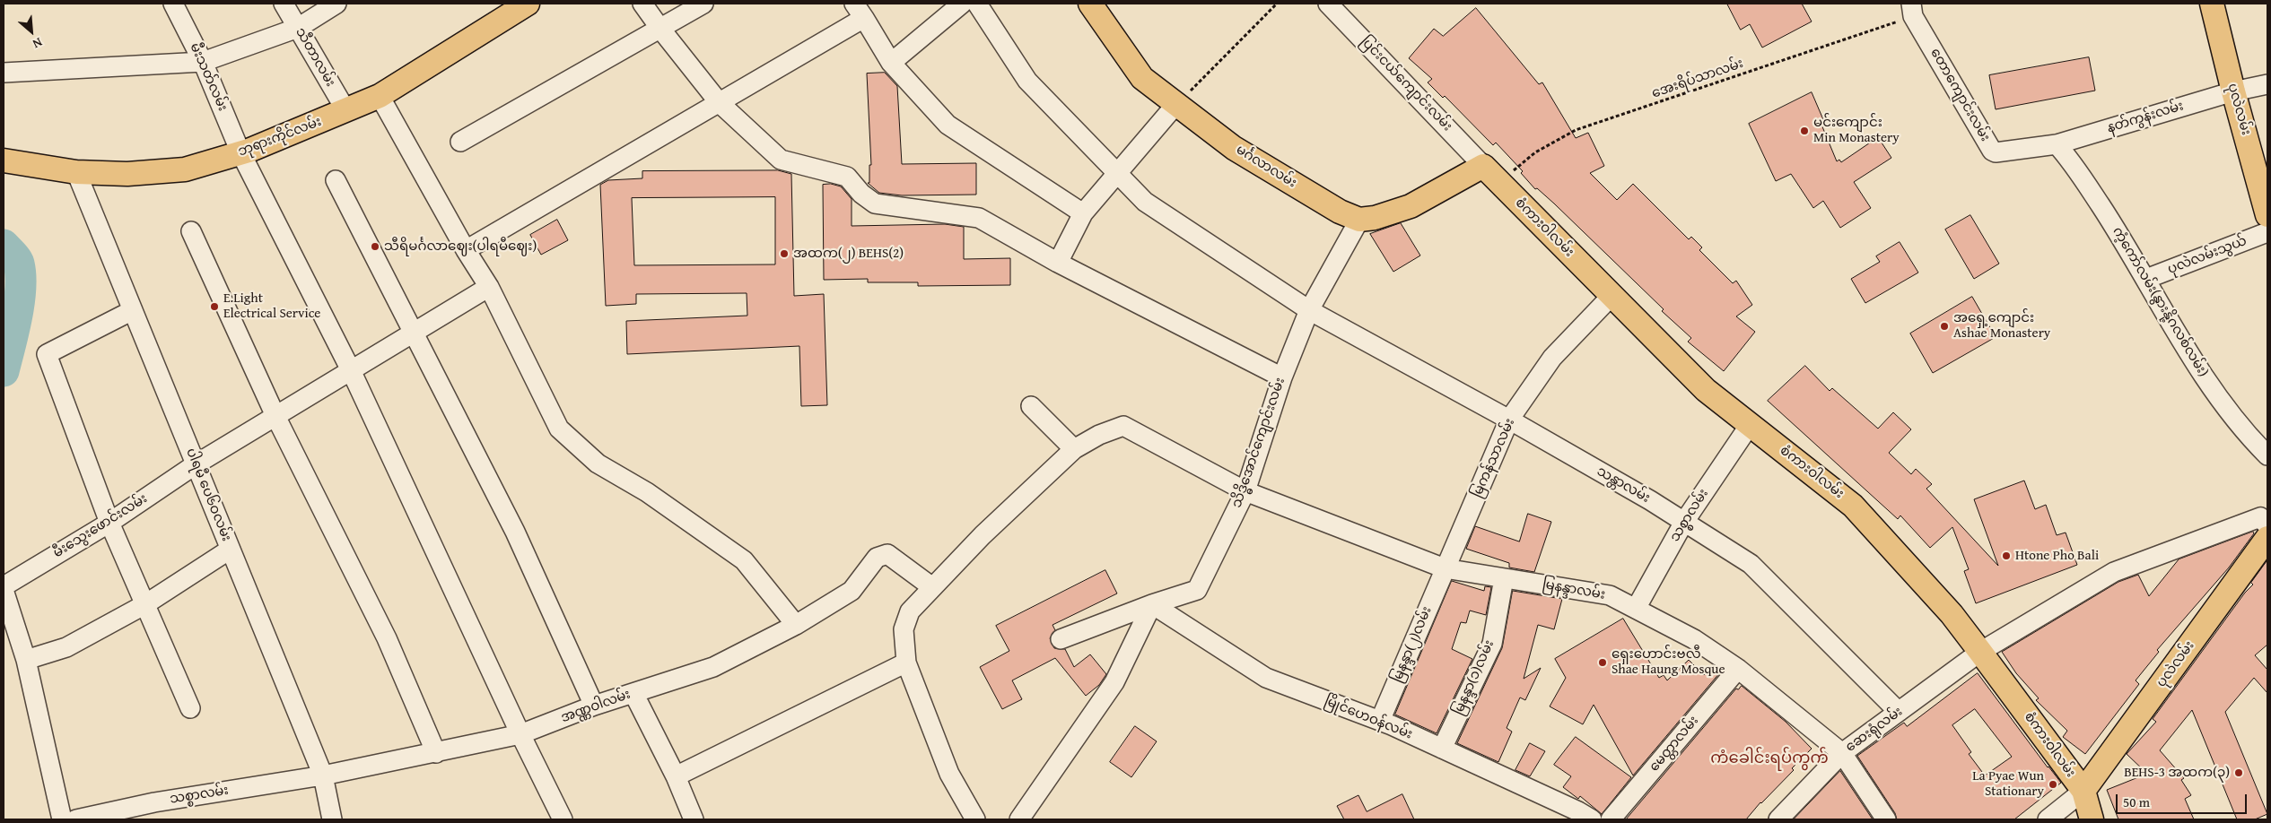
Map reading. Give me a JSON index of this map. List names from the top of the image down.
{
  "streets": {
    "main road": [
      "ပုလဲလမ်း",
      "ဘုရားကိုင်လမ်း",
      "မင်္ဂလာလမ်း",
      "စံကားဝါလမ်း"
    ],
    "street": [
      "သီတာလမ်း",
      "မီးသတ်လမ်း",
      "ပြင်းငယ်ကျောင်းလမ်း",
      "တောကျောင်းလမ်း",
      "နတ်ကွန်းလမ်း",
      "ပုလဲလမ်းသွယ်",
      "ကံ့ကော်လမ်း(နွားနို့ဂလစ်လမ်း)",
      "သိဒ္ဓိအောင်ကျောင်းလမ်း",
      "မြကန်သာလမ်း",
      "သန္တာလမ်း",
      "ပါရမီ ပေ၆ဝလမ်း",
      "သစ္စာလမ်း",
      "မီးသွေးဖောင်းလမ်း",
      "မြနန္ဒာလမ်း",
      "မြနန္ဒာ(၂)လမ်း",
      "မြနန္ဒာ(၁)လမ်း",
      "အဏ္ဏဝါလမ်း",
      "မြိုင်ဟေဝန်လမ်း",
      "ဆေးရုံလမ်း",
      "မေတ္တာလမ်း"
    ],
    "path": ["အေးရိပ်သာလမ်း"]
  },
  "crossings": [
    ["သီတာလမ်း", "ဘုရားကိုင်လမ်း"],
    ["မီးသတ်လမ်း", "ဘုရားကိုင်လမ်း"],
    ["မီးသတ်လမ်း", "မီးသွေးဖောင်းလမ်း"],
    ["မီးသတ်လမ်း", "အဏ္ဏဝါလမ်း"],
    ["အေးရိပ်သာလမ်း", "တောကျောင်းလမ်း"],
    ["အေးရိပ်သာလမ်း", "စံကားဝါလမ်း"],
    ["ပြင်းငယ်ကျောင်းလမ်း", "စံကားဝါလမ်း"],
    ["တောကျောင်းလမ်း", "နတ်ကွန်းလမ်း"],
    ["တောကျောင်းလမ်း", "ကံ့ကော်လမ်း(နွားနို့ဂလစ်လမ်း)"],
    ["ပုလဲလမ်း", "နတ်ကွန်းလမ်း"],
    ["ပုလဲလမ်း", "စံကားဝါလမ်း"],
    ["နတ်ကွန်းလမ်း", "ကံ့ကော်လမ်း(နွားနို့ဂလစ်လမ်း)"],
    ["ဘုရားကိုင်လမ်း", "ပါရမီ ပေ၆ဝလမ်း"],
    ["မင်္ဂလာလမ်း", "သိဒ္ဓိအောင်ကျောင်းလမ်း"],
    ["စံကားဝါလမ်း", "မြကန်သာလမ်း"],
    ["စံကားဝါလမ်း", "သစ္စာလမ်း"],
    ["စံကားဝါလမ်း", "ဆေးရုံလမ်း"],
    ["ပုလဲလမ်းသွယ်", "ကံ့ကော်လမ်း(နွားနို့ဂလစ်လမ်း)"],
    ["သိဒ္ဓိအောင်ကျောင်းလမ်း", "သန္တာလမ်း"],
    ["သိဒ္ဓိအောင်ကျောင်းလမ်း", "မြနန္ဒာလမ်း"],
    ["သိဒ္ဓိအောင်ကျောင်းလမ်း", "မြိုင်ဟေဝန်လမ်း"],
    ["မြကန်သာလမ်း", "သန္တာလမ်း"],
    ["မြကန်သာလမ်း", "မြနန္ဒာလမ်း"],
    ["မြကန်သာလမ်း", "မြနန္ဒာ(၂)လမ်း"],
    ["သန္တာလမ်း", "သစ္စာလမ်း"],
    ["သန္တာလမ်း", "ဆေးရုံလမ်း"],
    ["ပါရမီ ပေ၆ဝလမ်း", "သစ္စာလမ်း"],
    ["ပါရမီ ပေ၆ဝလမ်း", "မီးသွေးဖောင်းလမ်း"],
    ["ပါရမီ ပေ၆ဝလမ်း", "အဏ္ဏဝါလမ်း"],
    ["သစ္စာလမ်း", "မြနန္ဒာလမ်း"],
    ["သစ္စာလမ်း", "အဏ္ဏဝါလမ်း"],
    ["မြနန္ဒာလမ်း", "မြနန္ဒာ(၂)လမ်း"],
    ["မြနန္ဒာလမ်း", "မြနန္ဒာ(၁)လမ်း"],
    ["မြနန္ဒာလမ်း", "ဆေးရုံလမ်း"],
    ["မြနန္ဒာလမ်း", "မေတ္တာလမ်း"],
    ["မြနန္ဒာ(၂)လမ်း", "မြိုင်ဟေဝန်လမ်း"],
    ["မြနန္ဒာ(၁)လမ်း", "မြိုင်ဟေဝန်လမ်း"]
  ],
  "districts": ["ကံခေါင်းရပ်ကွက်"],
  "places": [
    "မင်းကျောင်း Min Monastery",
    "သီရိမင်္ဂလာဈေး(ပါရမီဈေး)",
    "အထက(၂) BEHS(2)",
    "E.Light Electrical Service",
    "အရှေ့ကျောင်း Ashae Monastery",
    "Htone Pho Bali",
    "ရှေးဟောင်းဗလီ Shae Haung Mosque",
    "BEHS-3 အထက(၃)",
    "La Pyae Wun Stationary"
  ],
  "scale_bar": "50 m",
  "north": "bottom right"
}
